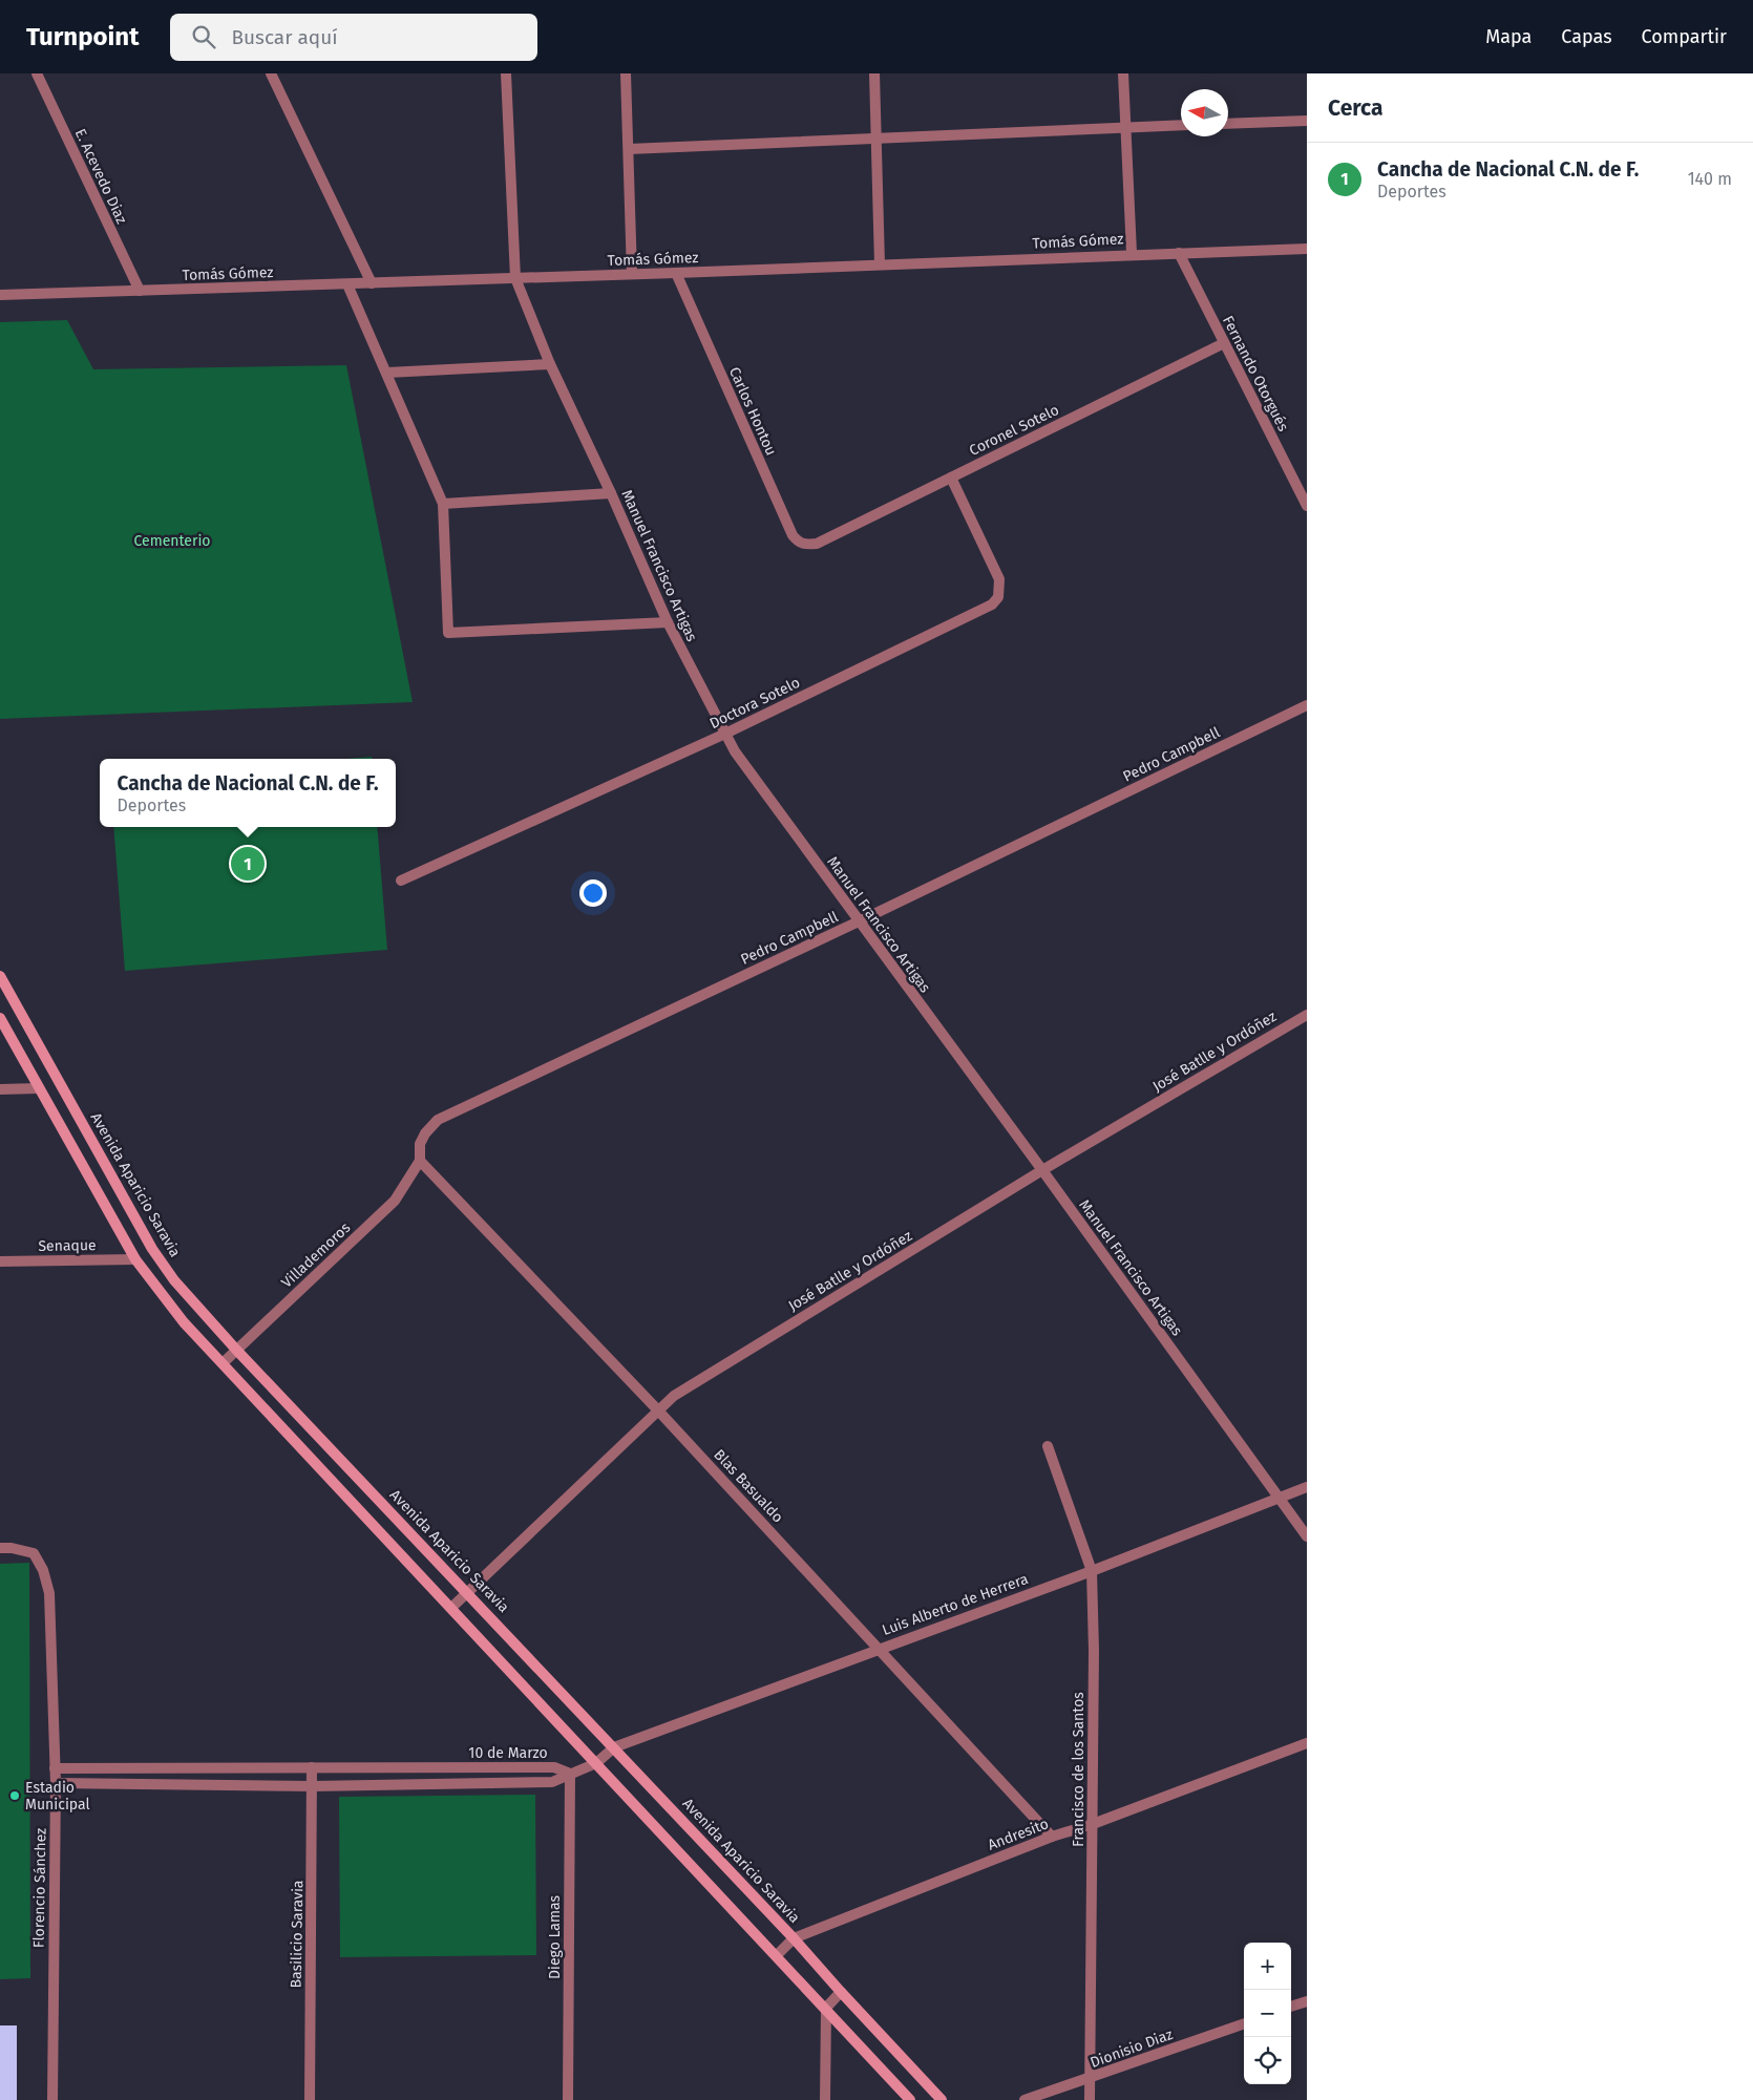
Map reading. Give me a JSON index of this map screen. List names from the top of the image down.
{
  "streets": {
    "street": [
      "E. Acevedo Diaz",
      "Tomás Gómez",
      "Fernando Otorgués",
      "Carlos Hontou",
      "Coronel Sotelo",
      "Manuel Francisco Artigas",
      "Doctora Sotelo",
      "Pedro Campbell",
      "José Batlle y Ordóñez",
      "Avenida Aparicio Saravia",
      "Senaque",
      "Villademoros",
      "Blas Basualdo",
      "Luis Alberto de Herrera",
      "10 de Marzo",
      "Francisco de los Santos",
      "Andresito",
      "Florencio Sánchez",
      "Basilicio Saravia",
      "Diego Lamas",
      "Dionisio Diaz"
    ]
  },
  "crossings": [
    ["E. Acevedo Diaz", "Tomás Gómez"],
    ["Tomás Gómez", "Fernando Otorgués"],
    ["Tomás Gómez", "Carlos Hontou"],
    ["Tomás Gómez", "Manuel Francisco Artigas"],
    ["Fernando Otorgués", "Coronel Sotelo"],
    ["Carlos Hontou", "Coronel Sotelo"],
    ["Coronel Sotelo", "Doctora Sotelo"],
    ["Manuel Francisco Artigas", "Doctora Sotelo"],
    ["Manuel Francisco Artigas", "Pedro Campbell"],
    ["Manuel Francisco Artigas", "José Batlle y Ordóñez"],
    ["Manuel Francisco Artigas", "Luis Alberto de Herrera"],
    ["Pedro Campbell", "Villademoros"],
    ["Pedro Campbell", "Blas Basualdo"],
    ["José Batlle y Ordóñez", "Avenida Aparicio Saravia"],
    ["José Batlle y Ordóñez", "Blas Basualdo"],
    ["Avenida Aparicio Saravia", "Villademoros"],
    ["Avenida Aparicio Saravia", "Luis Alberto de Herrera"],
    ["Avenida Aparicio Saravia", "Andresito"],
    ["Villademoros", "Blas Basualdo"],
    ["Blas Basualdo", "Luis Alberto de Herrera"],
    ["Blas Basualdo", "Andresito"],
    ["Luis Alberto de Herrera", "Francisco de los Santos"],
    ["10 de Marzo", "Florencio Sánchez"],
    ["10 de Marzo", "Basilicio Saravia"],
    ["10 de Marzo", "Diego Lamas"],
    ["Francisco de los Santos", "Andresito"],
    ["Francisco de los Santos", "Dionisio Diaz"]
  ],
  "parks": ["Cementerio"],
  "places": ["Estadio Municipal"],
  "north": "left",
  "page": {
    "header": "Turnpoint",
    "search": "Buscar aquí",
    "nav": ["Mapa", "Capas", "Compartir"],
    "heading": "Cerca",
    "list": [
      {
        "mark": "1",
        "name": "Cancha de Nacional C.N. de F.",
        "note": "Deportes",
        "value": "140 m"
      }
    ],
    "popup": ["Cancha de Nacional C.N. de F.", "Deportes"],
    "pins": "1",
    "map_buttons": ["+", "−"]
  }
}
